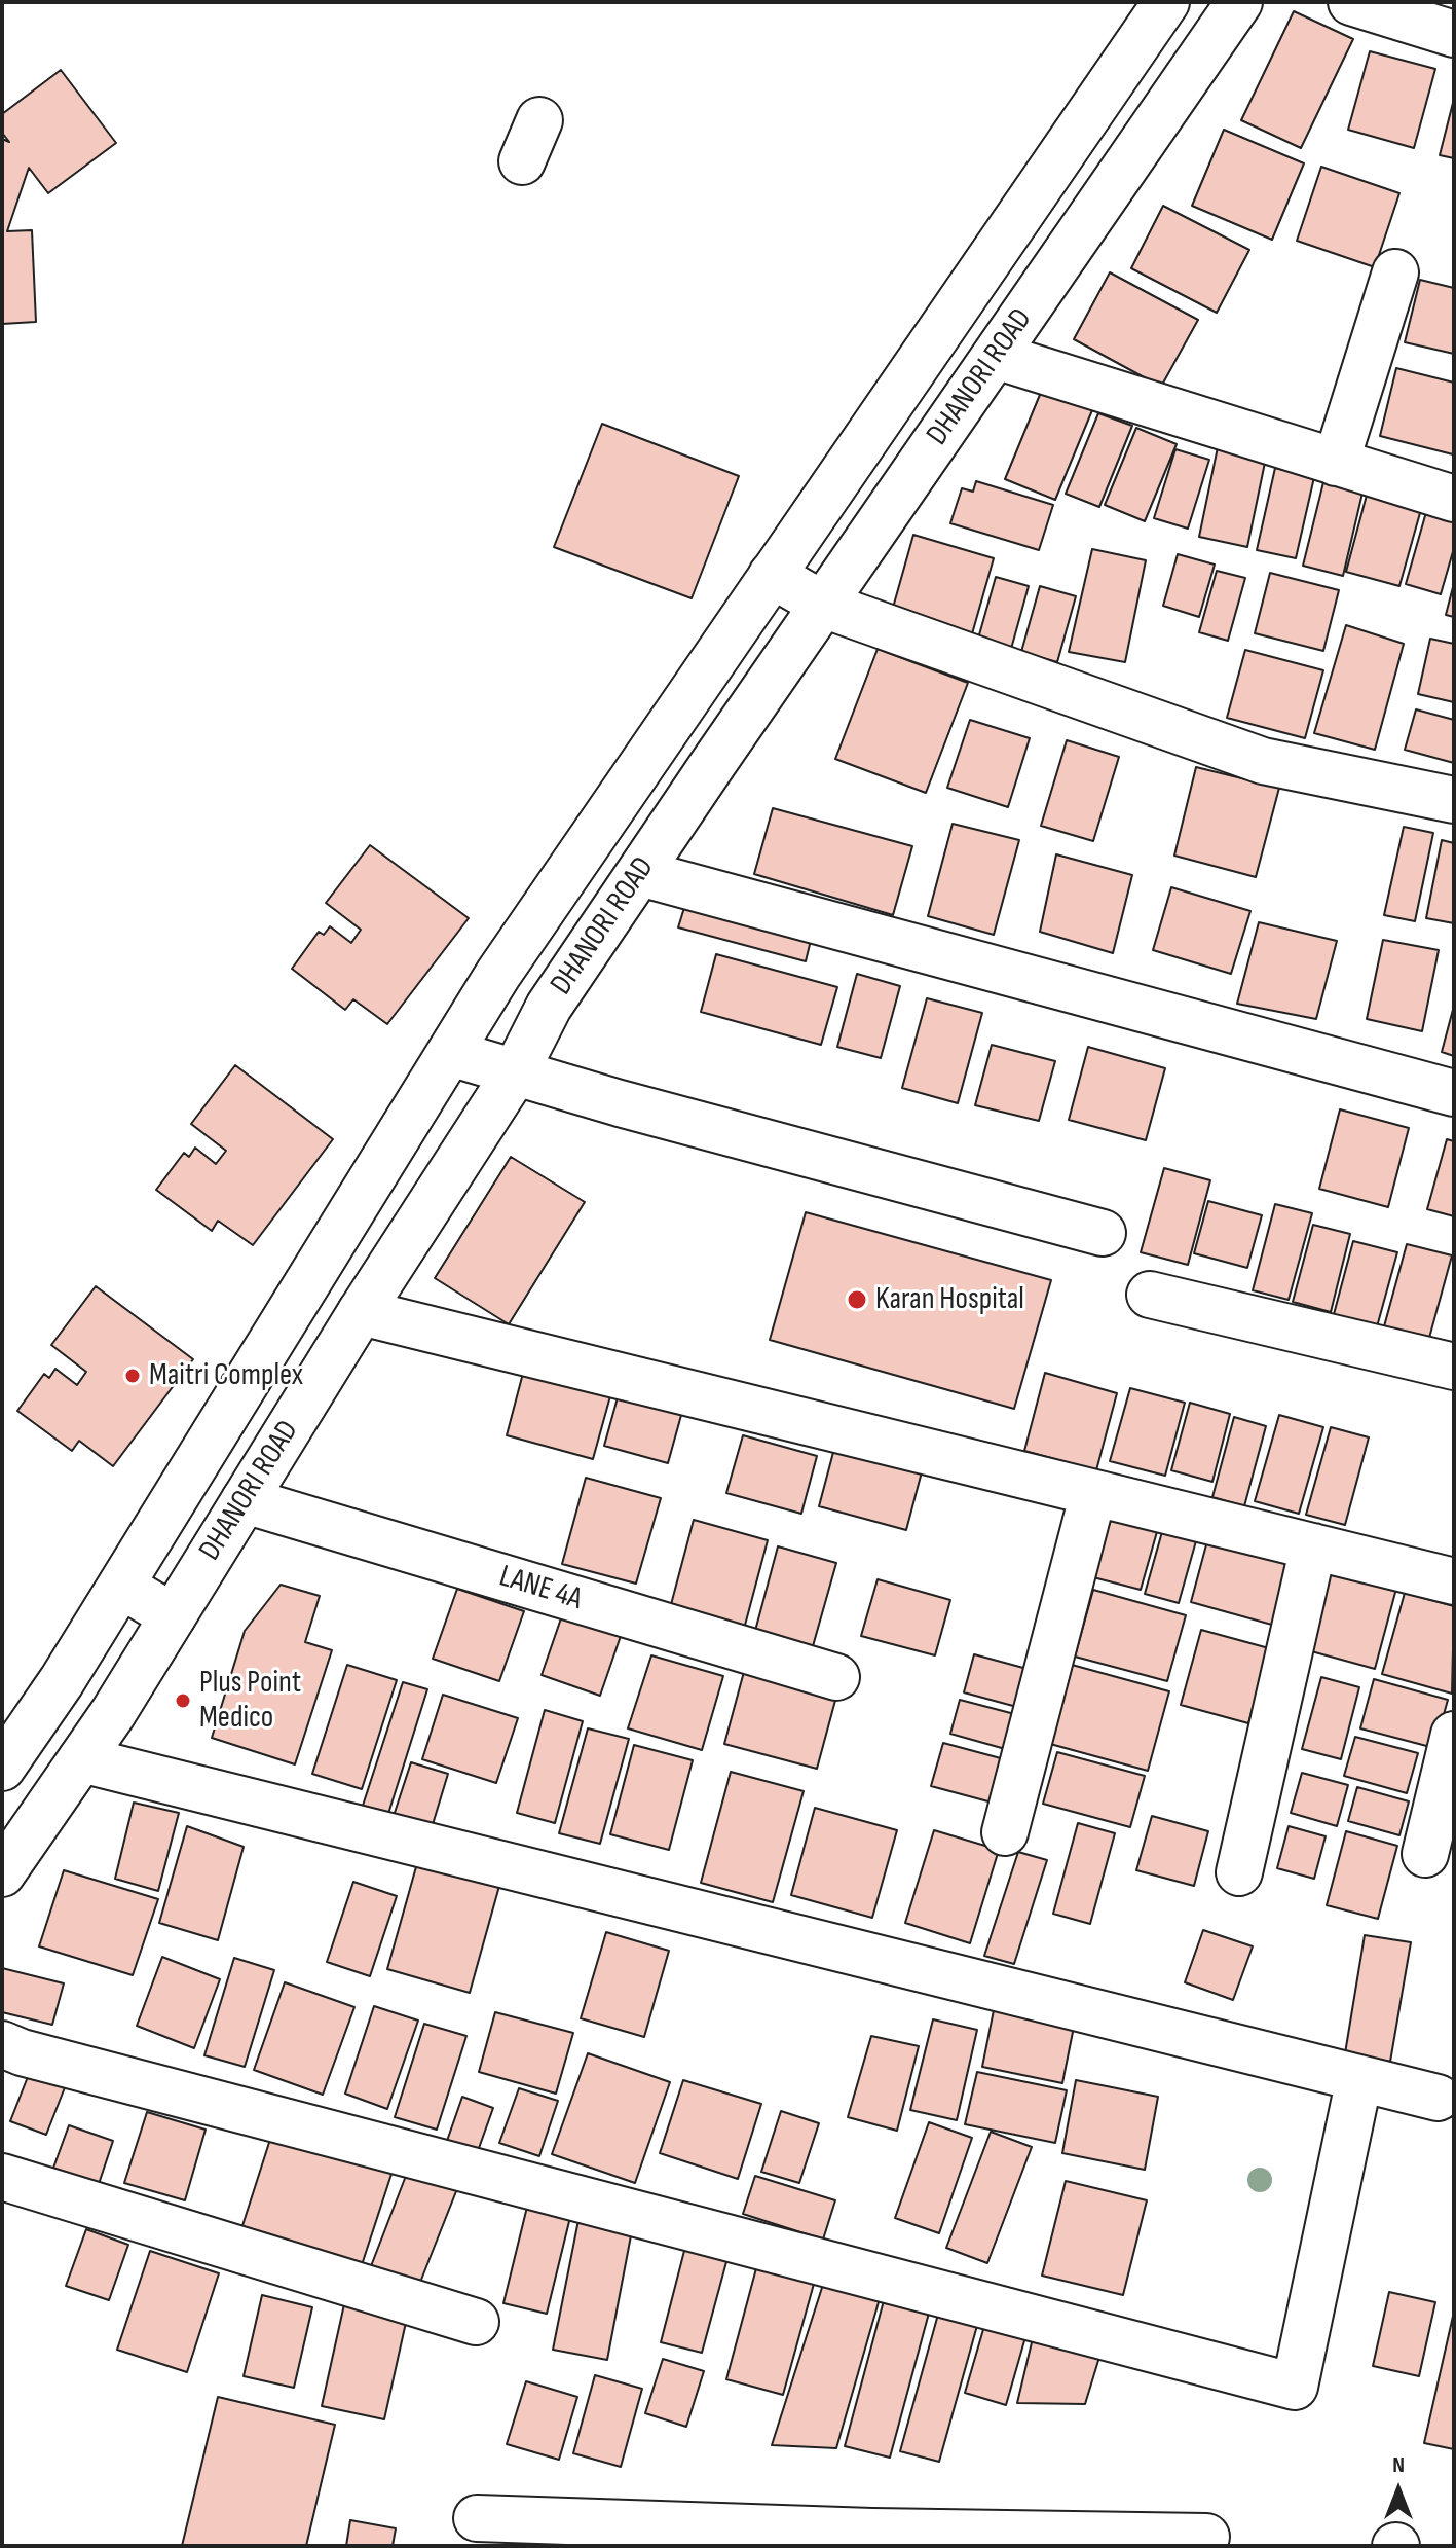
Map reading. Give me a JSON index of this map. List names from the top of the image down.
{
  "streets": {
    "street": ["DHANORI ROAD", "LANE 4A"]
  },
  "crossings": [
    ["DHANORI ROAD", "LANE 4A"]
  ],
  "places": ["Karan Hospital", "Maitri Complex", "Plus Point Medico"],
  "north": "top"
}
